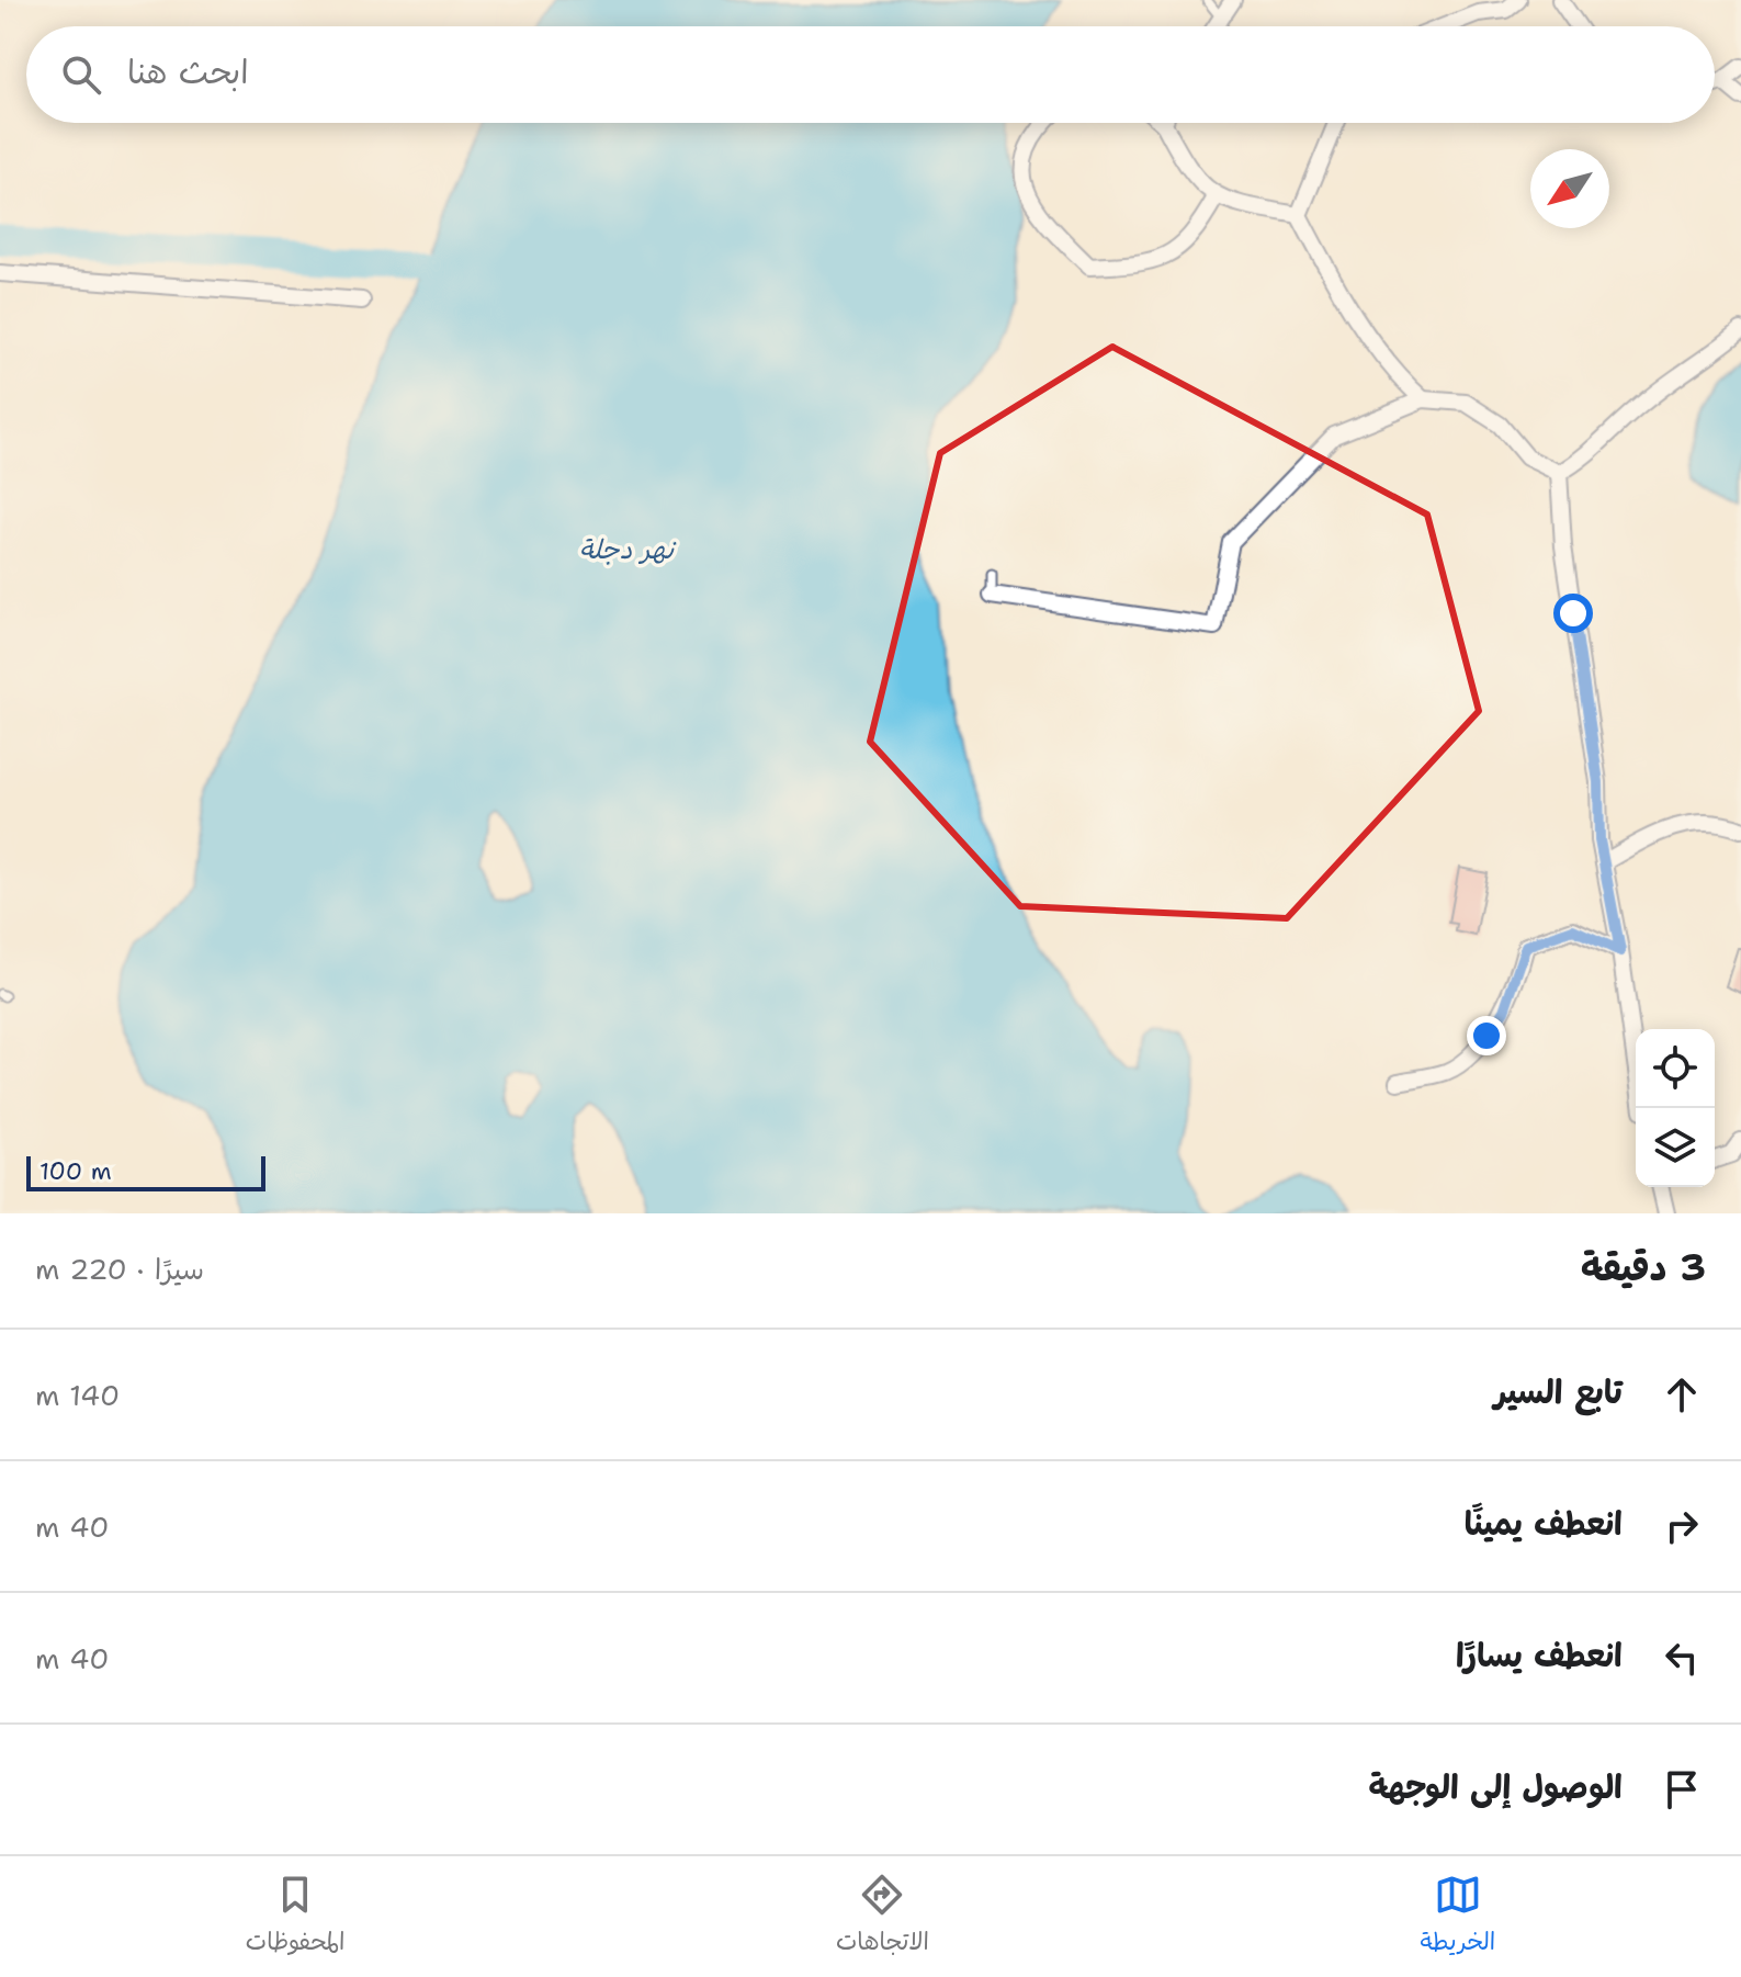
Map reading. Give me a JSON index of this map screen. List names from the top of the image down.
{
  "water": ["نهر دجلة"],
  "scale_bar": "100 m",
  "north": "bottom left",
  "page": {
    "search": "ابحث هنا",
    "scale": "100 m",
    "heading": ["3 دقيقة", "سيرًا · 220 m"],
    "list": [
      ["تابع السير", "140 m"],
      ["انعطف يمينًا", "40 m"],
      ["انعطف يسارًا", "40 m"],
      "الوصول إلى الوجهة"
    ],
    "nav": ["الخريطة", "الاتجاهات", "المحفوظات"]
  }
}
